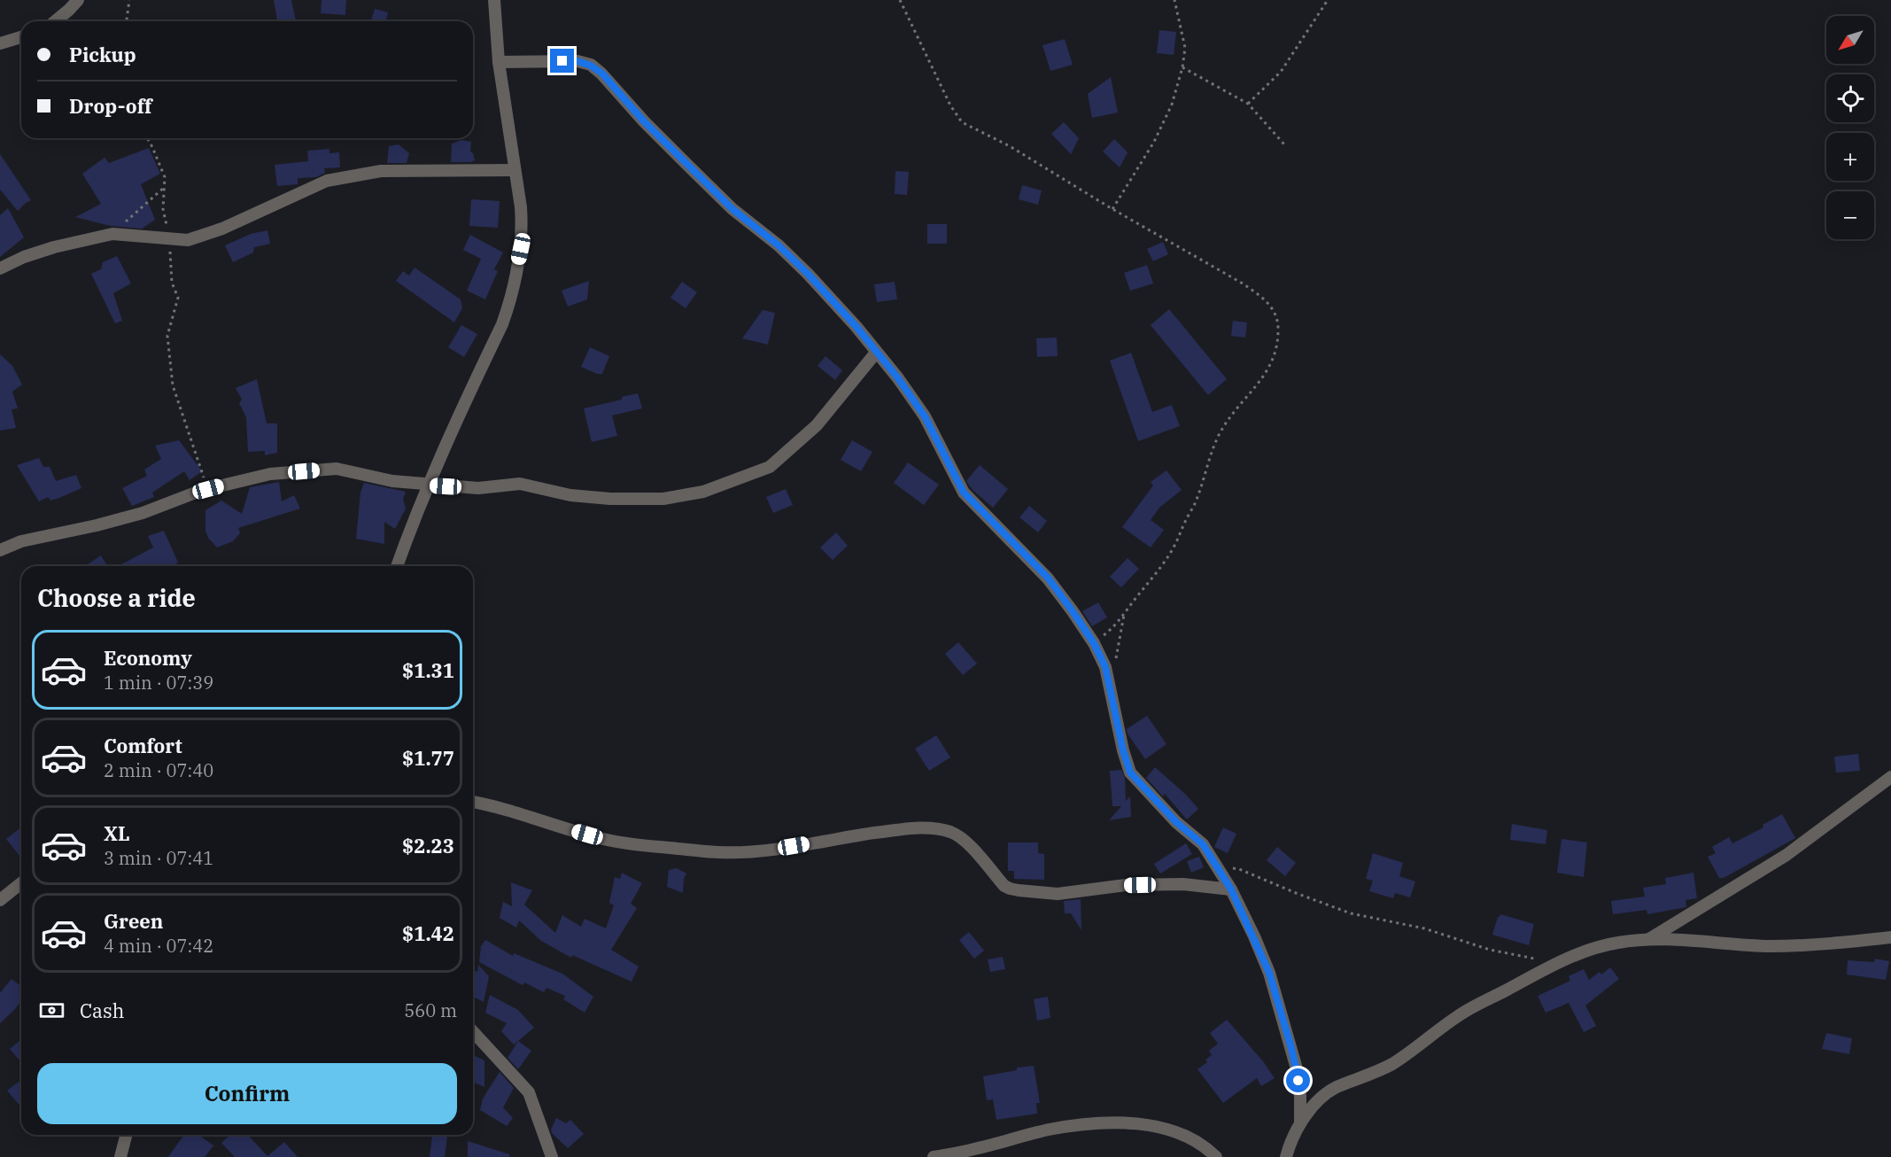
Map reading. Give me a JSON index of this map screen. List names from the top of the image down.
{
  "north": "bottom left",
  "page": {
    "map_buttons": ["+", "−"],
    "banner": ["Pickup", "Drop-off"],
    "heading": "Choose a ride",
    "list": [
      {
        "name": "Economy",
        "note": "1 min · 07:39",
        "value": "$1.31"
      },
      {
        "name": "Comfort",
        "note": "2 min · 07:40",
        "value": "$1.77"
      },
      {
        "name": "XL",
        "note": "3 min · 07:41",
        "value": "$2.23"
      },
      {
        "name": "Green",
        "note": "4 min · 07:42",
        "value": "$1.42"
      }
    ],
    "pay": ["Cash", "560 m"],
    "buttons": "Confirm"
  }
}
